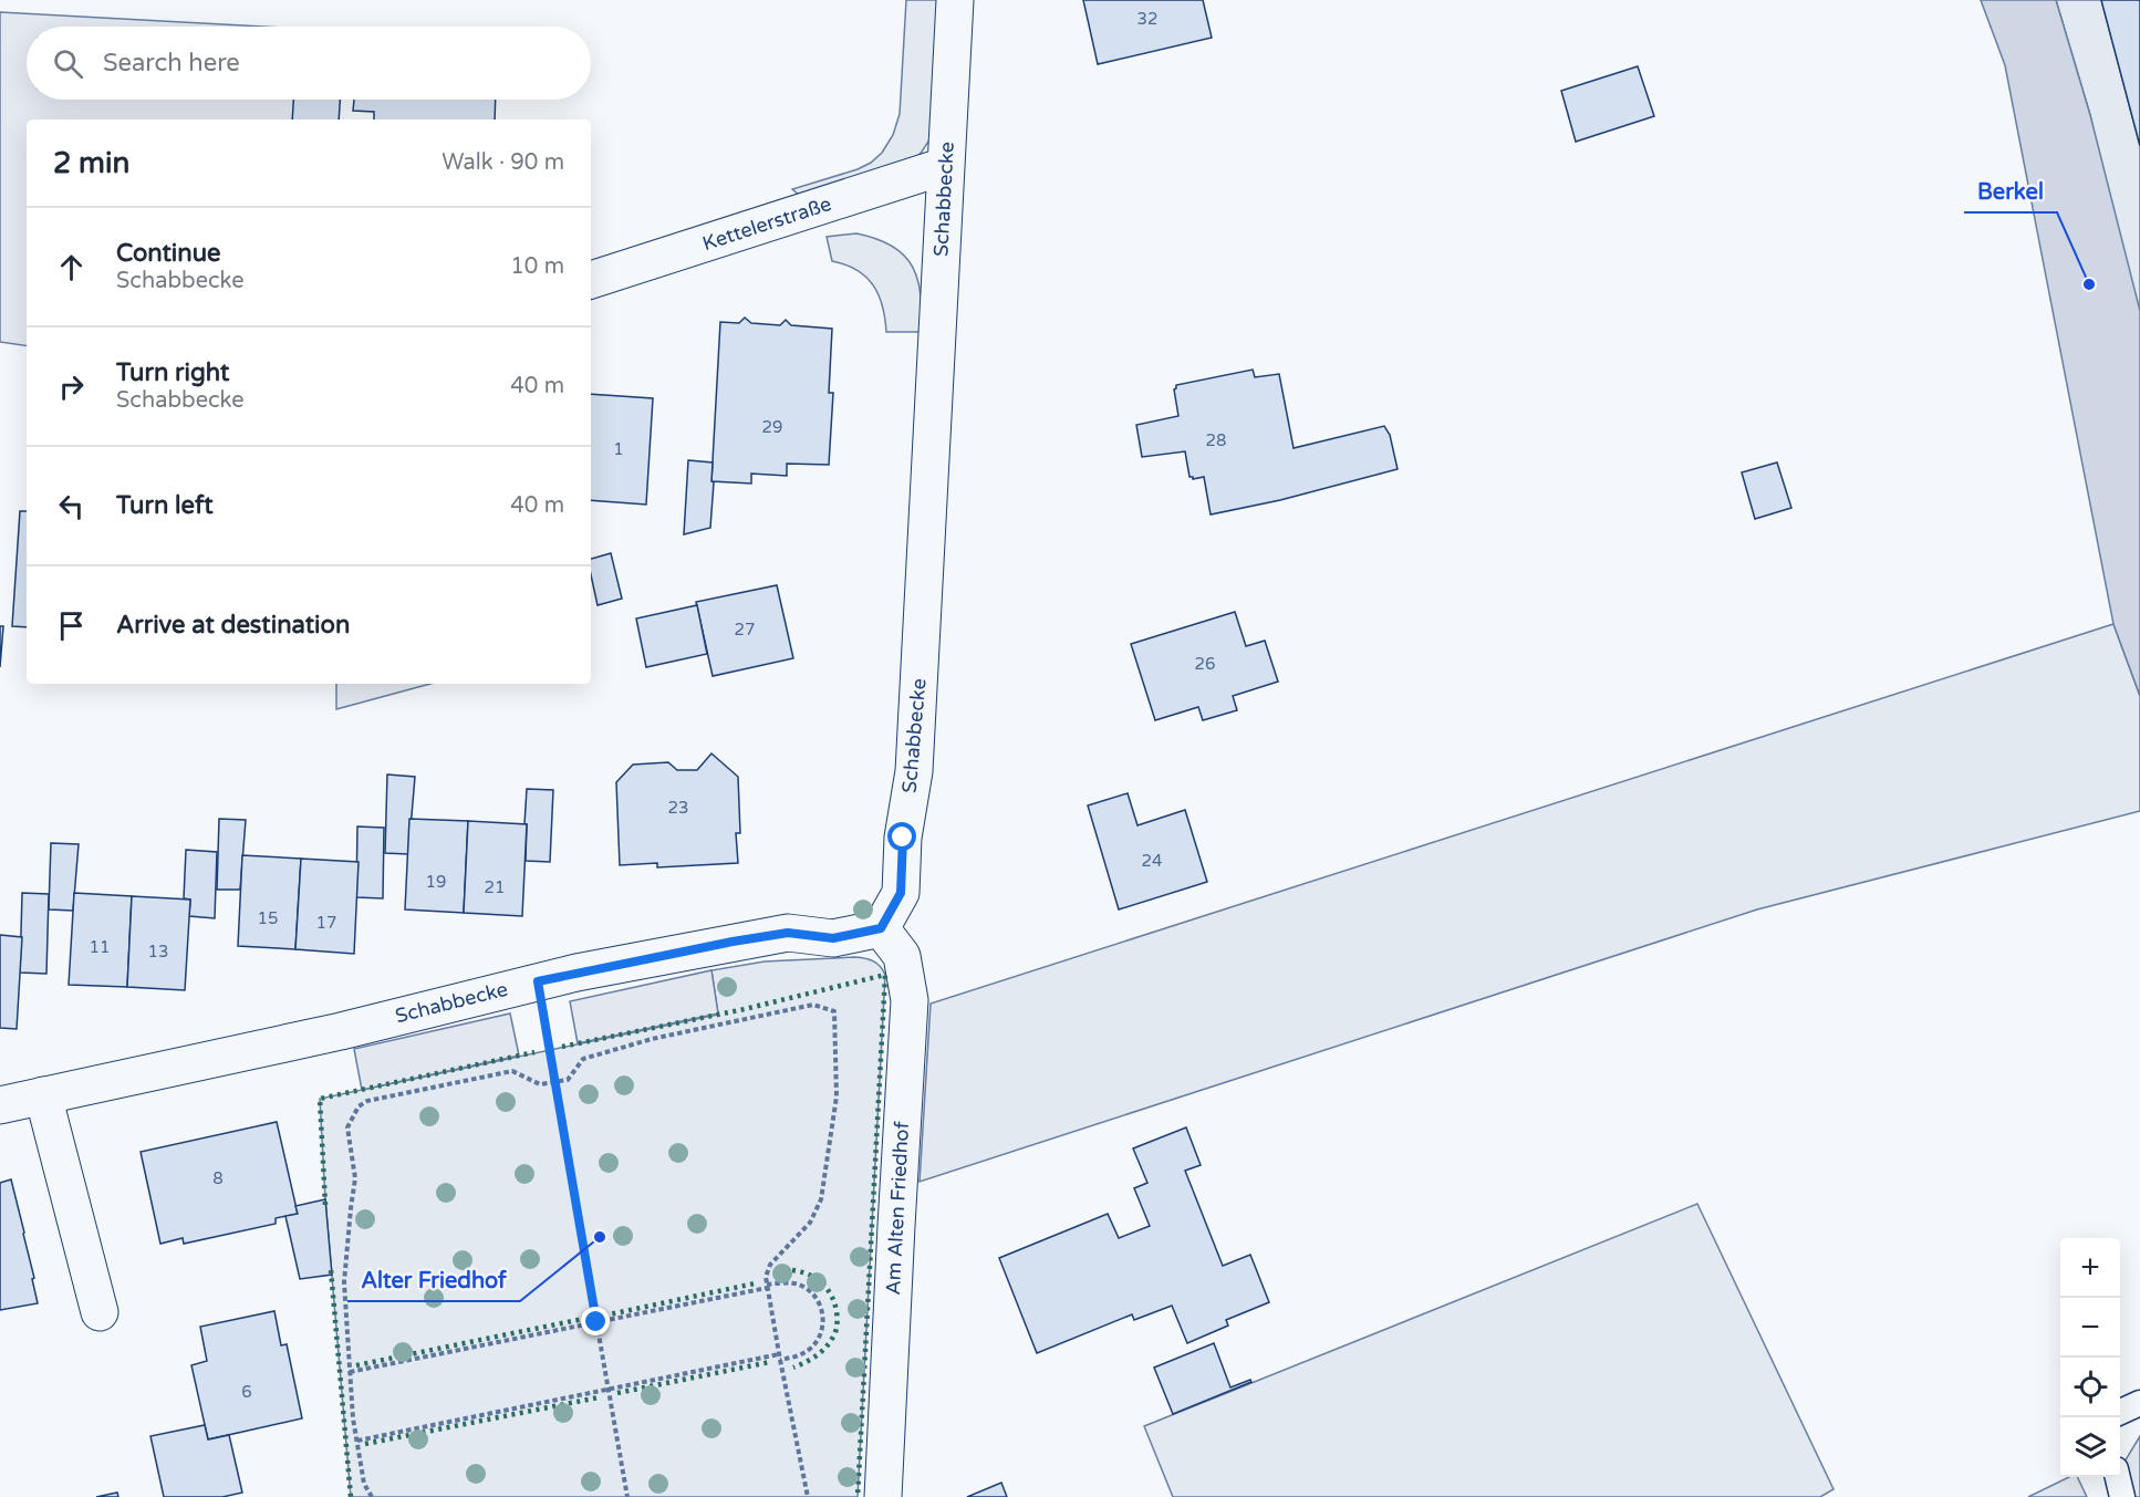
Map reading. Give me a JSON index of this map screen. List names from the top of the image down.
{
  "streets": {
    "street": ["Schabbecke", "Kettelerstraße", "Am Alten Friedhof"]
  },
  "crossings": [
    ["Schabbecke", "Kettelerstraße"],
    ["Schabbecke", "Am Alten Friedhof"]
  ],
  "places": ["Berkel", "Alter Friedhof"],
  "house_numbers": [
    "32",
    "29",
    "28",
    "1",
    "27",
    "26",
    "23",
    "24",
    "19",
    "21",
    "15",
    "17",
    "11",
    "13",
    "8",
    "6"
  ],
  "page": {
    "search": "Search here",
    "heading": ["2 min", "Walk · 90 m"],
    "list": [
      ["Continue", "Schabbecke", "10 m"],
      ["Turn right", "Schabbecke", "40 m"],
      ["Turn left", "40 m"],
      "Arrive at destination"
    ],
    "map_buttons": ["+", "−"]
  }
}
